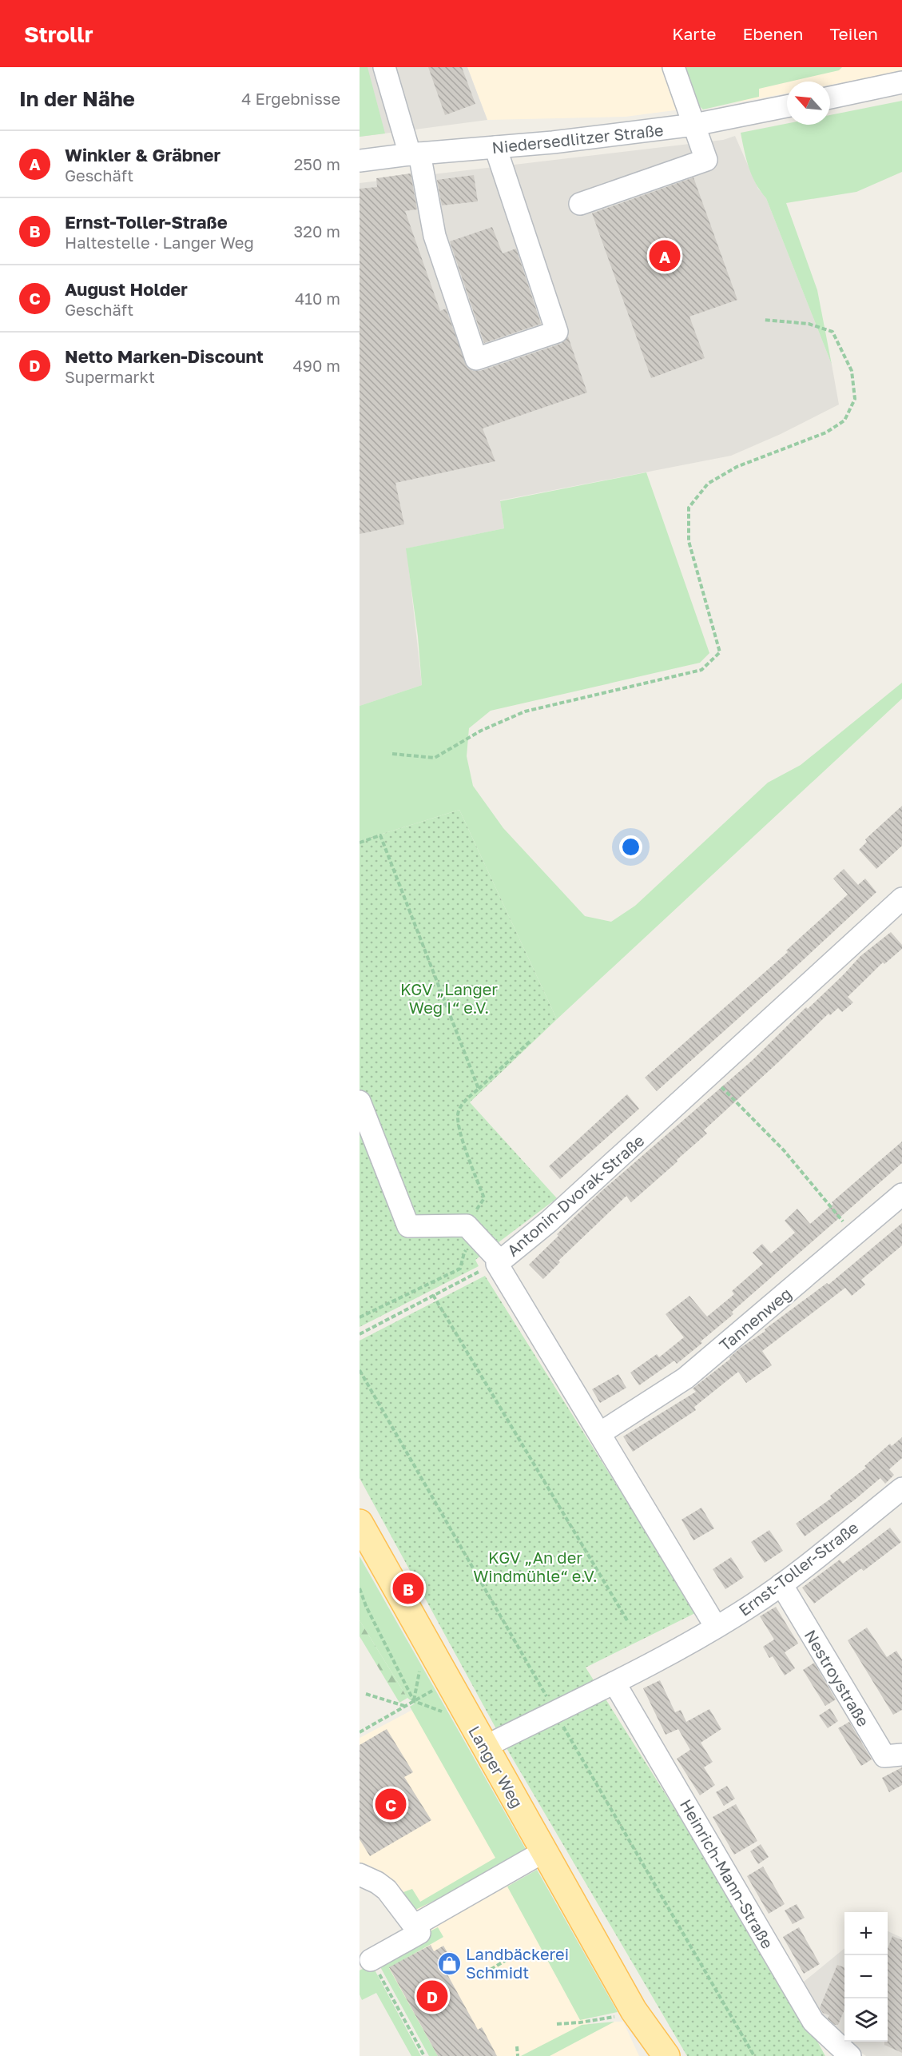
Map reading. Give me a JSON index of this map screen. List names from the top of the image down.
{
  "streets": {
    "main road": ["Langer Weg"],
    "street": [
      "Niedersedlitzer Straße",
      "Antonin-Dvorak-Straße",
      "Tannenweg",
      "Ernst-Toller-Straße",
      "Nestroystraße",
      "Heinrich-Mann-Straße"
    ]
  },
  "crossings": [
    ["Antonin-Dvorak-Straße", "Tannenweg"],
    ["Antonin-Dvorak-Straße", "Ernst-Toller-Straße"],
    ["Ernst-Toller-Straße", "Nestroystraße"],
    ["Ernst-Toller-Straße", "Langer Weg"],
    ["Ernst-Toller-Straße", "Heinrich-Mann-Straße"]
  ],
  "parks": ["KGV „Langer Weg I“ e.V.", "KGV „An der Windmühle“ e.V."],
  "places": {
    "shop": ["Landbäckerei Schmidt"]
  },
  "north": "top left",
  "page": {
    "header": "Strollr",
    "nav": ["Karte", "Ebenen", "Teilen"],
    "heading": ["In der Nähe", "4 Ergebnisse"],
    "list": [
      {
        "mark": "A",
        "name": "Winkler & Gräbner",
        "note": "Geschäft",
        "value": "250 m"
      },
      {
        "mark": "B",
        "name": "Ernst-Toller-Straße",
        "note": "Haltestelle · Langer Weg",
        "value": "320 m"
      },
      {
        "mark": "C",
        "name": "August Holder",
        "note": "Geschäft",
        "value": "410 m"
      },
      {
        "mark": "D",
        "name": "Netto Marken-Discount",
        "note": "Supermarkt",
        "value": "490 m"
      }
    ],
    "pins": [
      "A",
      "B",
      "C",
      "D"
    ],
    "map_buttons": ["+", "−"]
  }
}
